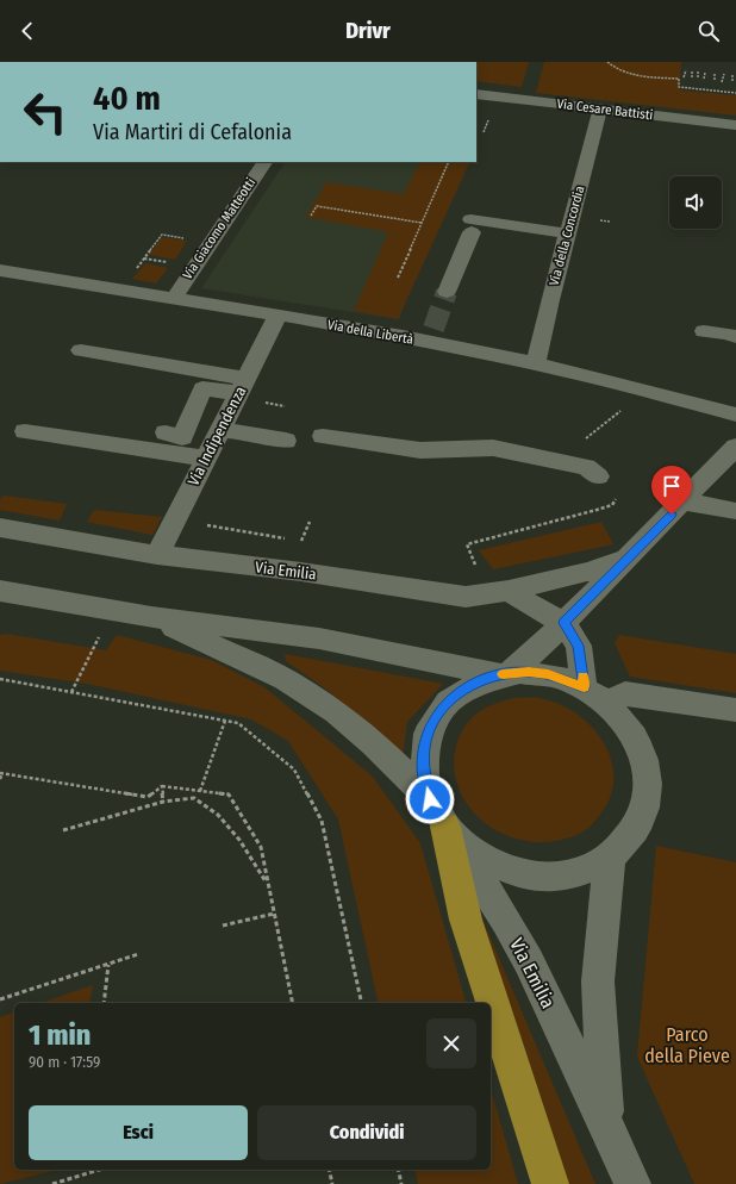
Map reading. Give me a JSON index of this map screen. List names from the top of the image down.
{
  "streets": {
    "street": [
      "Via Cesare Battisti",
      "Via Giacomo Matteotti",
      "Via della Concordia",
      "Via della Libertà",
      "Via Indipendenza",
      "Via Emilia"
    ]
  },
  "crossings": [
    ["Via Cesare Battisti", "Via della Concordia"],
    ["Via Giacomo Matteotti", "Via della Libertà"],
    ["Via della Concordia", "Via della Libertà"],
    ["Via della Libertà", "Via Indipendenza"],
    ["Via Indipendenza", "Via Emilia"]
  ],
  "parks": ["Parco della Pieve"],
  "page": {
    "header": "Drivr",
    "turn": ["40 m", "Via Martiri di Cefalonia"],
    "heading": ["1 min", "90 m · 17:59"],
    "buttons": ["Esci", "Condividi"]
  }
}
